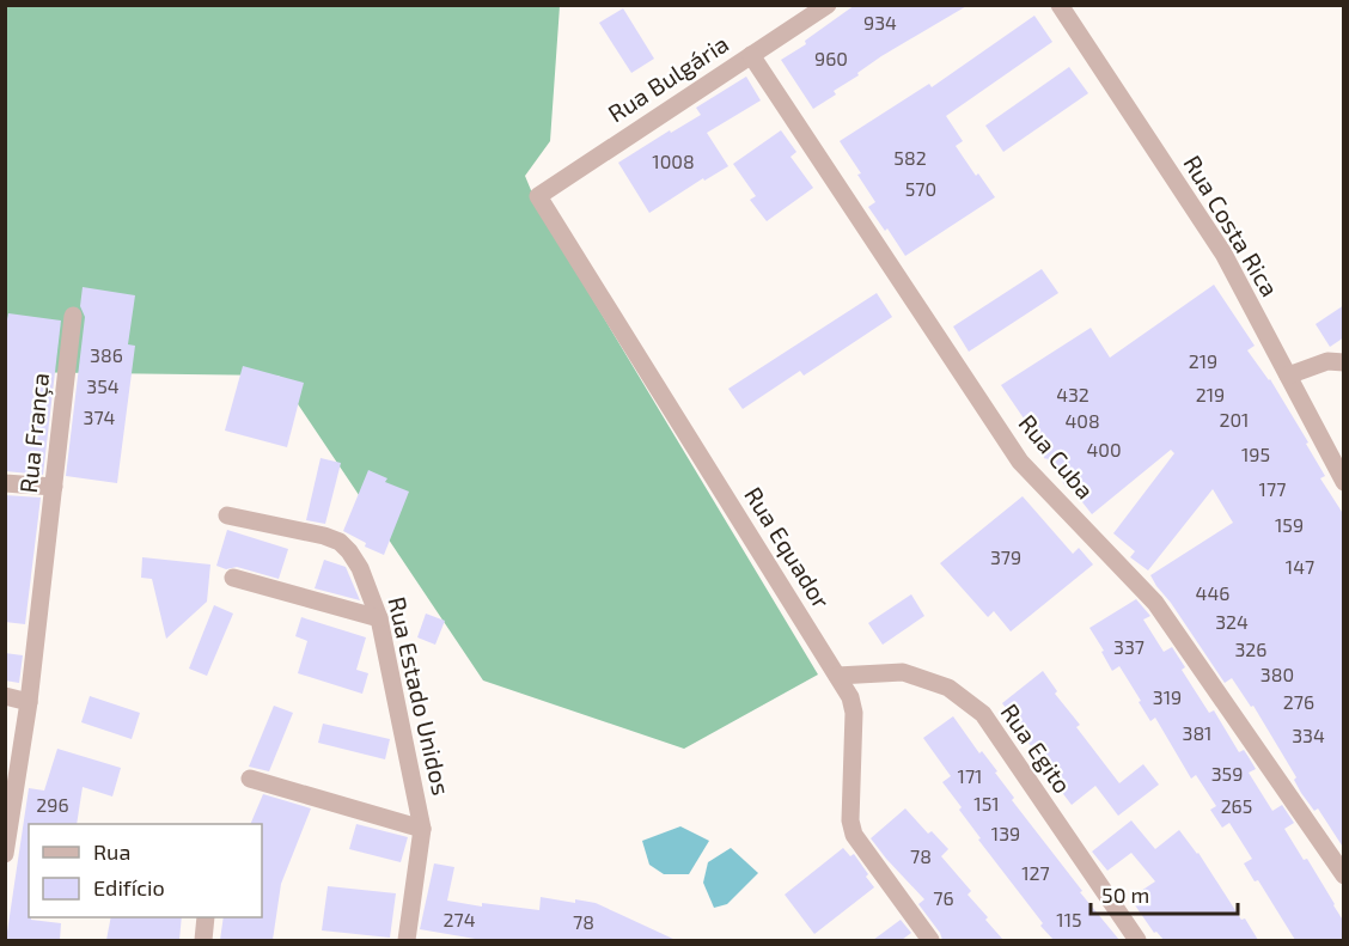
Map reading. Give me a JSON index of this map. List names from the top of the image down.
{
  "streets": {
    "street": [
      "Rua Bulgária",
      "Rua Costa Rica",
      "Rua França",
      "Rua Cuba",
      "Rua Equador",
      "Rua Estado Unidos",
      "Rua Egito"
    ]
  },
  "crossings": [
    ["Rua Bulgária", "Rua Cuba"],
    ["Rua Bulgária", "Rua Equador"],
    ["Rua Equador", "Rua Egito"]
  ],
  "house_numbers": [
    "934",
    "960",
    "582",
    "1008",
    "570",
    "386",
    "219",
    "354",
    "432",
    "219",
    "374",
    "201",
    "408",
    "400",
    "195",
    "177",
    "159",
    "379",
    "147",
    "446",
    "324",
    "337",
    "326",
    "380",
    "319",
    "276",
    "381",
    "334",
    "359",
    "171",
    "151",
    "296",
    "265",
    "139",
    "78",
    "127",
    "76",
    "274",
    "115",
    "78"
  ],
  "legend": ["Rua", "Edifício"],
  "scale_bar": "50 m"
}
